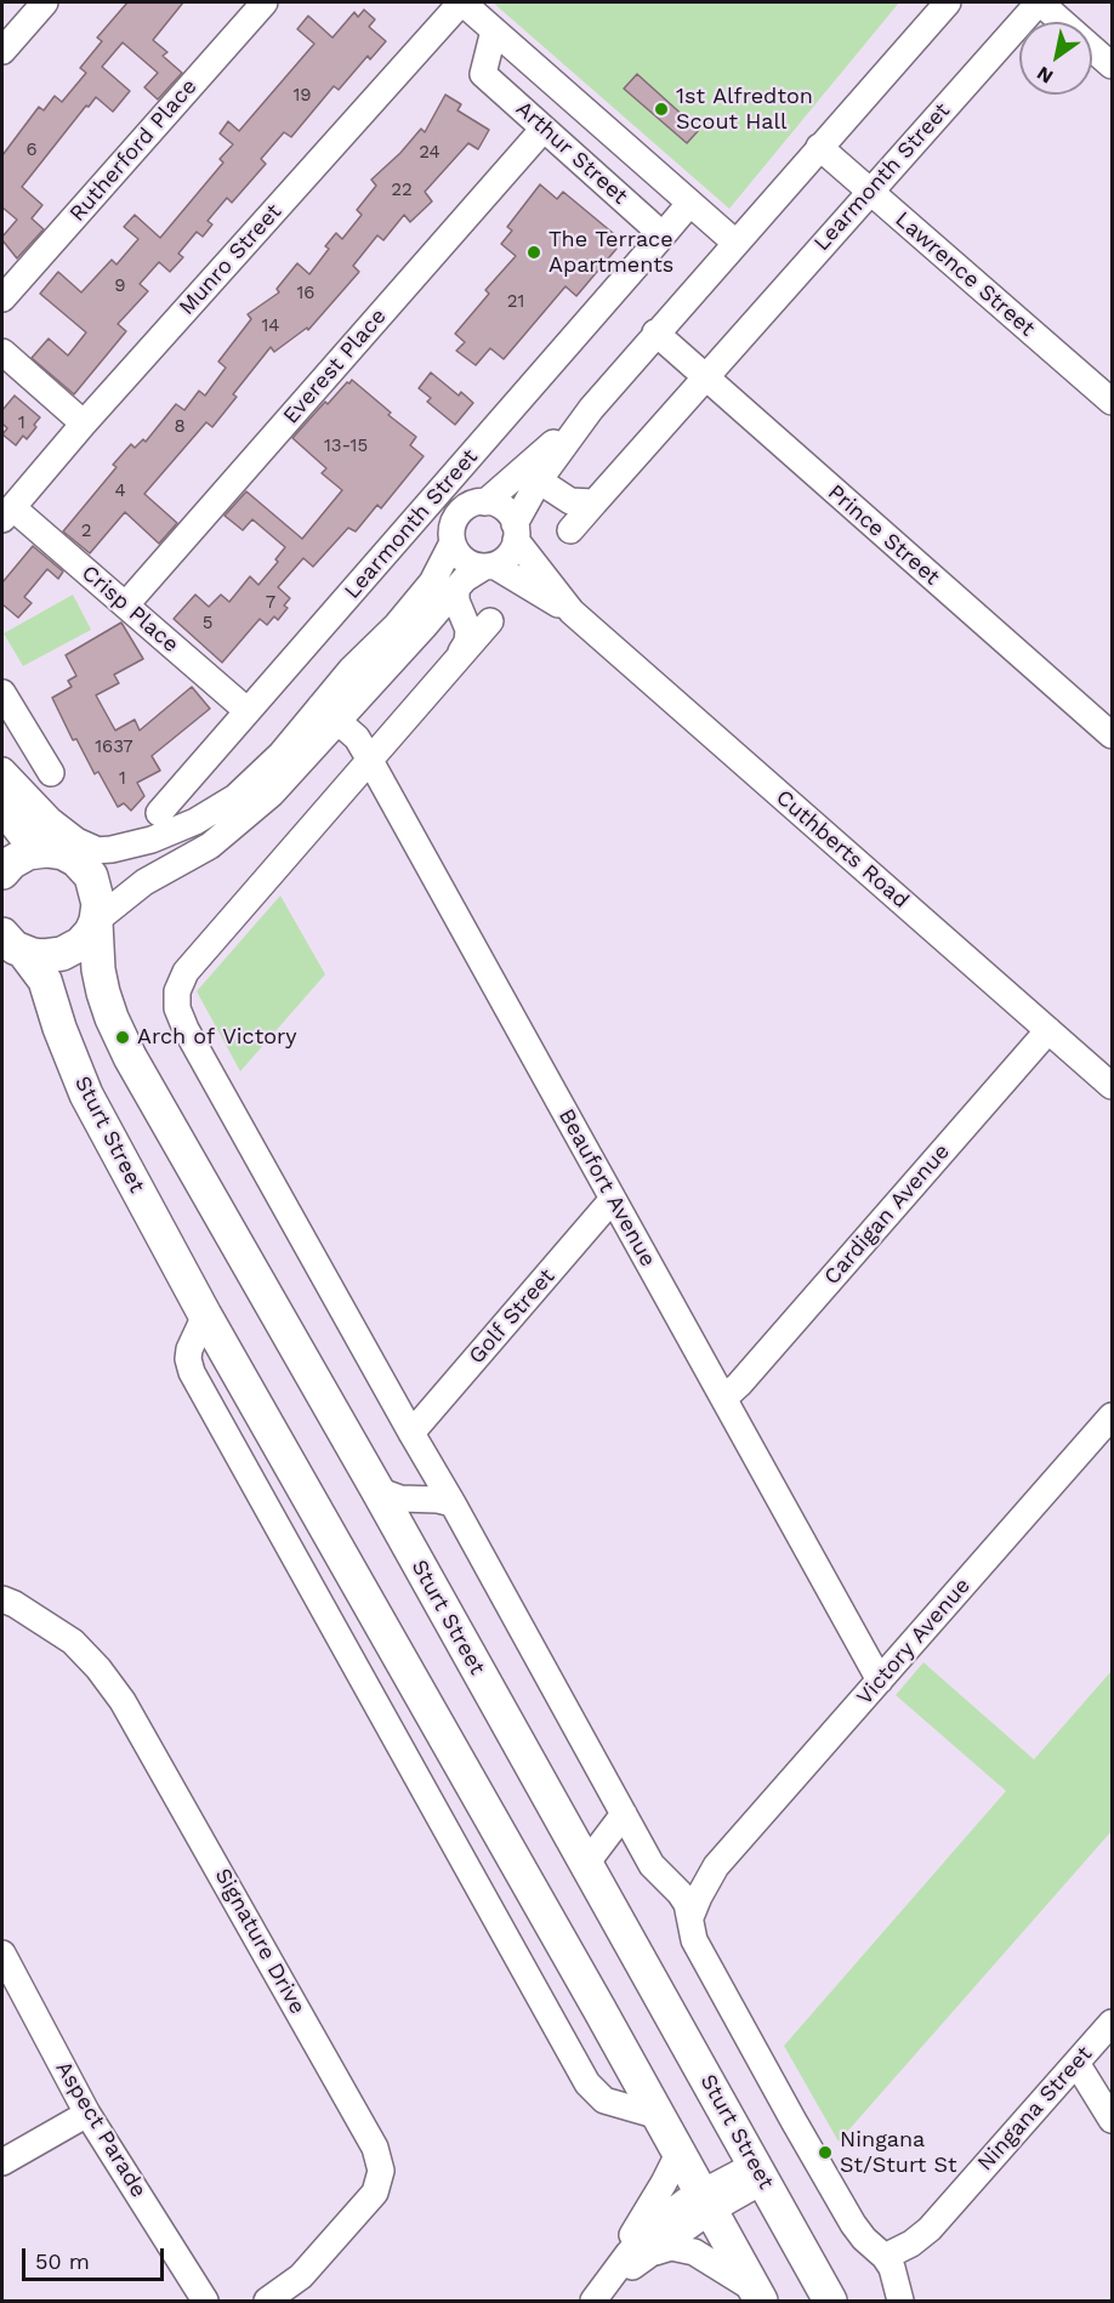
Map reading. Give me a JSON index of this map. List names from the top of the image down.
{
  "streets": {
    "main road": ["Sturt Street"],
    "street": [
      "Rutherford Place",
      "Arthur Street",
      "Learmonth Street",
      "Munro Street",
      "Lawrence Street",
      "Everest Place",
      "Prince Street",
      "Crisp Place",
      "Cuthberts Road",
      "Beaufort Avenue",
      "Cardigan Avenue",
      "Golf Street",
      "Victory Avenue",
      "Signature Drive",
      "Ningana Street",
      "Aspect Parade"
    ]
  },
  "crossings": [
    ["Arthur Street", "Learmonth Street"],
    ["Arthur Street", "Munro Street"],
    ["Arthur Street", "Everest Place"],
    ["Learmonth Street", "Lawrence Street"],
    ["Learmonth Street", "Prince Street"],
    ["Learmonth Street", "Crisp Place"],
    ["Learmonth Street", "Cuthberts Road"],
    ["Learmonth Street", "Sturt Street"],
    ["Learmonth Street", "Beaufort Avenue"],
    ["Munro Street", "Crisp Place"],
    ["Everest Place", "Crisp Place"],
    ["Cuthberts Road", "Cardigan Avenue"],
    ["Beaufort Avenue", "Cardigan Avenue"],
    ["Beaufort Avenue", "Golf Street"],
    ["Beaufort Avenue", "Victory Avenue"]
  ],
  "places": [
    "1st Alfredton Scout Hall",
    "The Terrace Apartments",
    "Arch of Victory",
    "Ningana St/Sturt St"
  ],
  "house_numbers": [
    "19",
    "6",
    "24",
    "22",
    "9",
    "16",
    "21",
    "14",
    "1",
    "8",
    "13-15",
    "4",
    "2",
    "7",
    "5",
    "1637",
    "1"
  ],
  "scale_bar": "50 m",
  "north": "bottom left"
}
